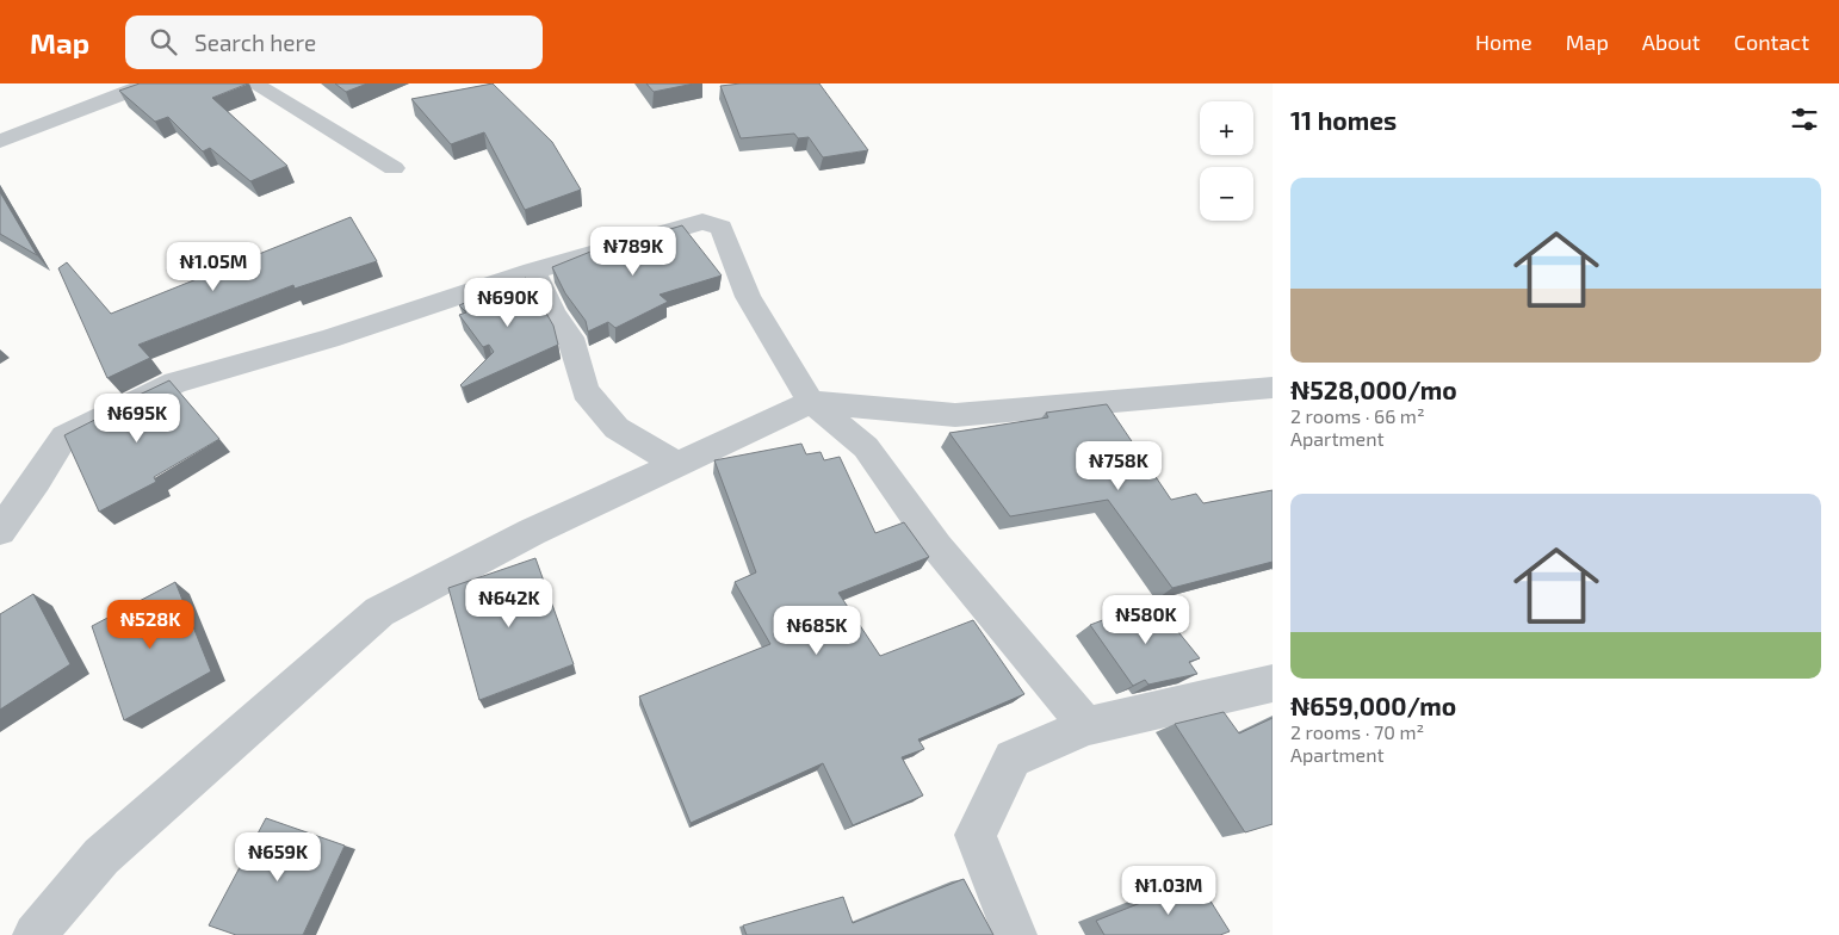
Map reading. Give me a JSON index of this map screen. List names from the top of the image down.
{
  "page": {
    "header": "Map",
    "search": "Search here",
    "nav": [
      "Home",
      "Map",
      "About",
      "Contact"
    ],
    "heading": "11 homes",
    "map_buttons": ["+", "−"],
    "list": [
      {
        "name": "₦528,000/mo",
        "note": "2 rooms · 66 m² · Apartment"
      },
      {
        "name": "₦659,000/mo",
        "note": "2 rooms · 70 m² · Apartment"
      }
    ],
    "price": [
      "₦789K",
      "₦1.05M",
      "₦690K",
      "₦695K",
      "₦758K",
      "₦642K",
      "₦580K",
      "₦528K",
      "₦685K",
      "₦659K",
      "₦1.03M"
    ]
  }
}
